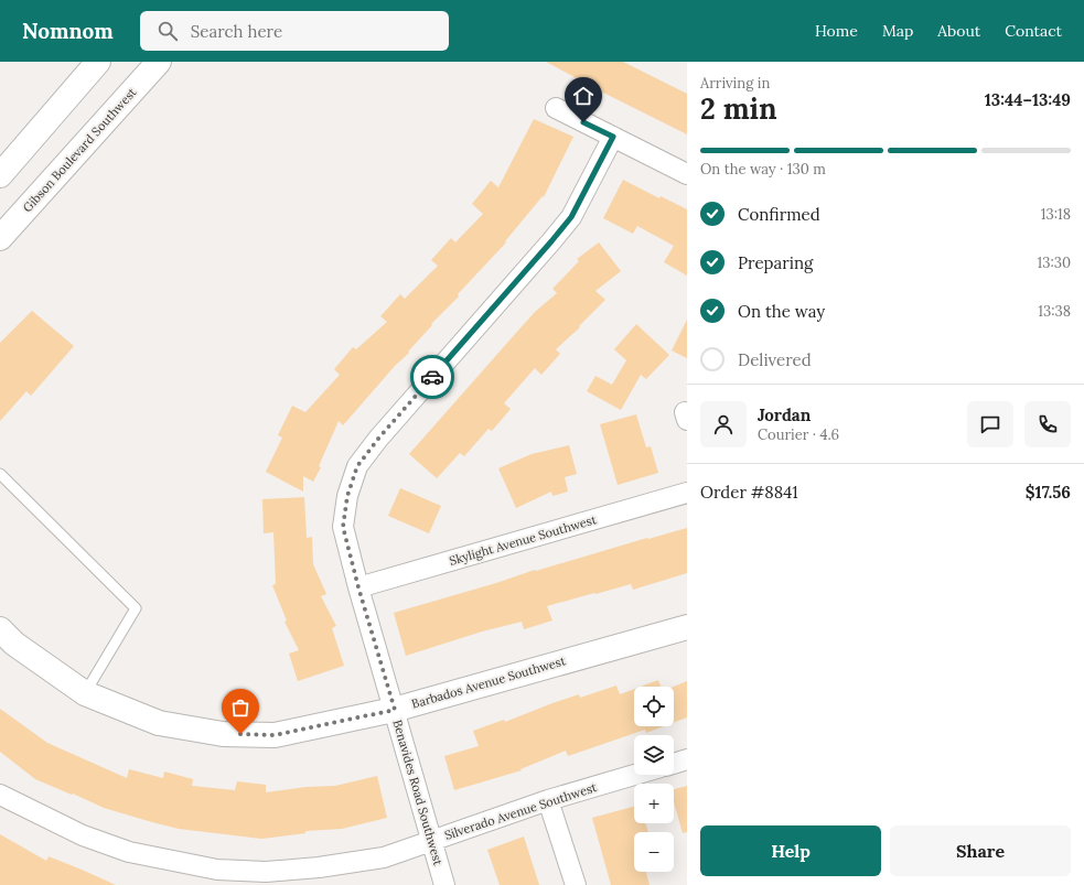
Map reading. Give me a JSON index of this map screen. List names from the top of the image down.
{
  "streets": {
    "street": [
      "Gibson Boulevard Southwest",
      "Skylight Avenue Southwest",
      "Barbados Avenue Southwest",
      "Benavides Road Southwest",
      "Silverado Avenue Southwest"
    ]
  },
  "crossings": [
    ["Skylight Avenue Southwest", "Benavides Road Southwest"],
    ["Barbados Avenue Southwest", "Benavides Road Southwest"],
    ["Benavides Road Southwest", "Silverado Avenue Southwest"]
  ],
  "page": {
    "header": "Nomnom",
    "search": "Search here",
    "nav": [
      "Home",
      "Map",
      "About",
      "Contact"
    ],
    "heading": ["2 min", "Arriving in", "13:44–13:49"],
    "panel": [
      "Jordan",
      "Courier · 4.6",
      "Order #8841",
      "$17.56"
    ],
    "bar": "On the way · 130 m",
    "list": [
      ["Confirmed", "13:18"],
      ["Preparing", "13:30"],
      ["On the way", "13:38"],
      "Delivered"
    ],
    "map_buttons": ["+", "−"],
    "buttons": ["Help", "Share"]
  }
}
